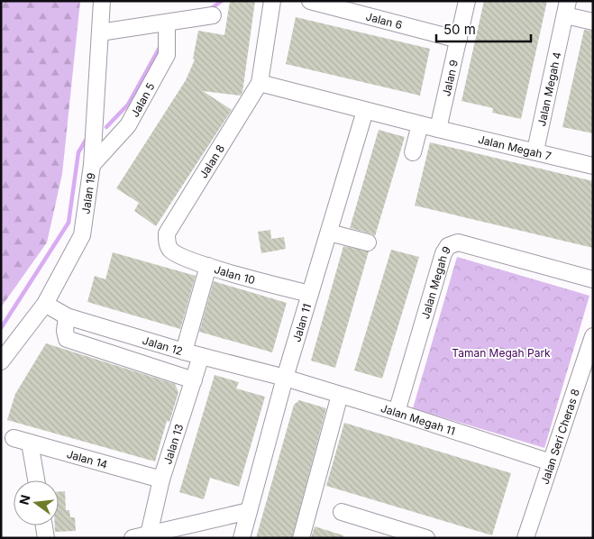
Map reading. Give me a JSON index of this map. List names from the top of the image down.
{
  "streets": {
    "street": [
      "Jalan 6",
      "Jalan 9",
      "Jalan Megah 4",
      "Jalan 5",
      "Jalan Megah 7",
      "Jalan 8",
      "Jalan 19",
      "Jalan 10",
      "Jalan Megah 9",
      "Jalan 11",
      "Jalan 12",
      "Jalan Megah 11",
      "Jalan Seri Cheras 8",
      "Jalan 13",
      "Jalan 14"
    ]
  },
  "crossings": [
    ["Jalan 6", "Jalan 9"],
    ["Jalan 9", "Jalan Megah 7"],
    ["Jalan Megah 4", "Jalan Megah 7"],
    ["Jalan 5", "Jalan 19"],
    ["Jalan 8", "Jalan 10"],
    ["Jalan 19", "Jalan 12"],
    ["Jalan 10", "Jalan 11"],
    ["Jalan Megah 9", "Jalan Megah 11"],
    ["Jalan 11", "Jalan 12"],
    ["Jalan 11", "Jalan Megah 11"],
    ["Jalan 12", "Jalan Megah 11"],
    ["Jalan 12", "Jalan 13"],
    ["Jalan Megah 11", "Jalan Seri Cheras 8"],
    ["Jalan 13", "Jalan 14"]
  ],
  "parks": ["Taman Megah Park"],
  "scale_bar": "50 m",
  "north": "left"
}
